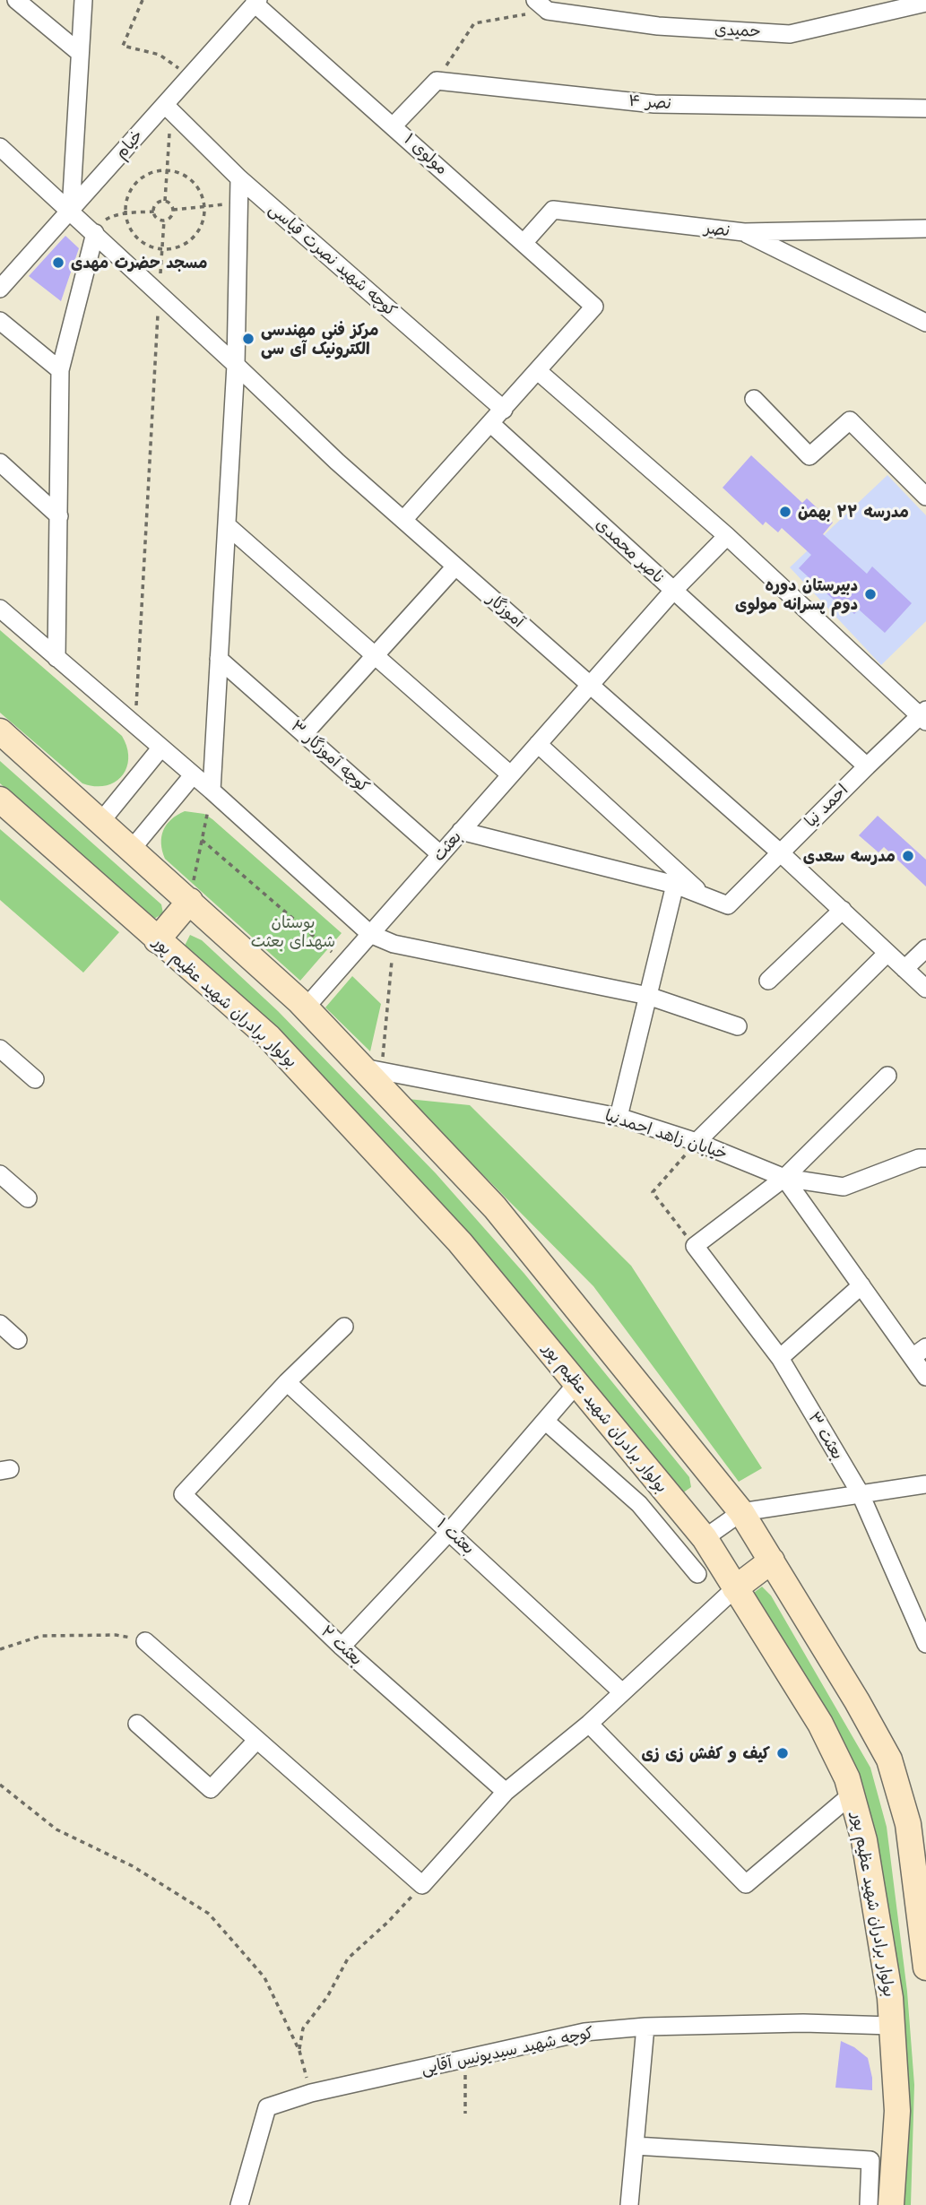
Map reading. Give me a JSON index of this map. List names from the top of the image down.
{
  "streets": {
    "main road": ["بولوار برادران شهید عظیم‌ پور"],
    "street": [
      "حمیدی",
      "نصر ۴",
      "خیام",
      "مولوی ۱",
      "نصر",
      "کوچه شهید نصرت قیاسی",
      "ناصر محمدی",
      "آموزگار",
      "کوچه آموزگار ۳",
      "احمد نیا",
      "بعثت",
      "خیابان زاهد احمدنیا",
      "بعثت ۳",
      "بعثت ۱",
      "بعثت ۲",
      "کوچه شهید سیدیونس آقایی"
    ]
  },
  "crossings": [
    ["خیام", "مولوی ۱"],
    ["خیام", "کوچه شهید نصرت قیاسی"],
    ["خیام", "آموزگار"],
    ["مولوی ۱", "نصر"],
    ["ناصر محمدی", "احمد نیا"],
    ["ناصر محمدی", "بعثت"],
    ["آموزگار", "احمد نیا"],
    ["آموزگار", "بعثت"],
    ["کوچه آموزگار ۳", "بعثت"],
    ["بولوار برادران شهید عظیم‌ پور", "کوچه شهید سیدیونس آقایی"],
    ["بعثت ۱", "بعثت ۲"]
  ],
  "parks": ["بوستان شهدای بعثت"],
  "places": [
    "مسجد حضرت مهدی",
    "مرکز فنی مهندسی الکترونیک آی سی",
    "مدرسه ۲۲ بهمن",
    "دبیرستان دوره دوم پسرانه مولوی",
    "مدرسه سعدی",
    "کیف و کفش زی زی"
  ]
}
